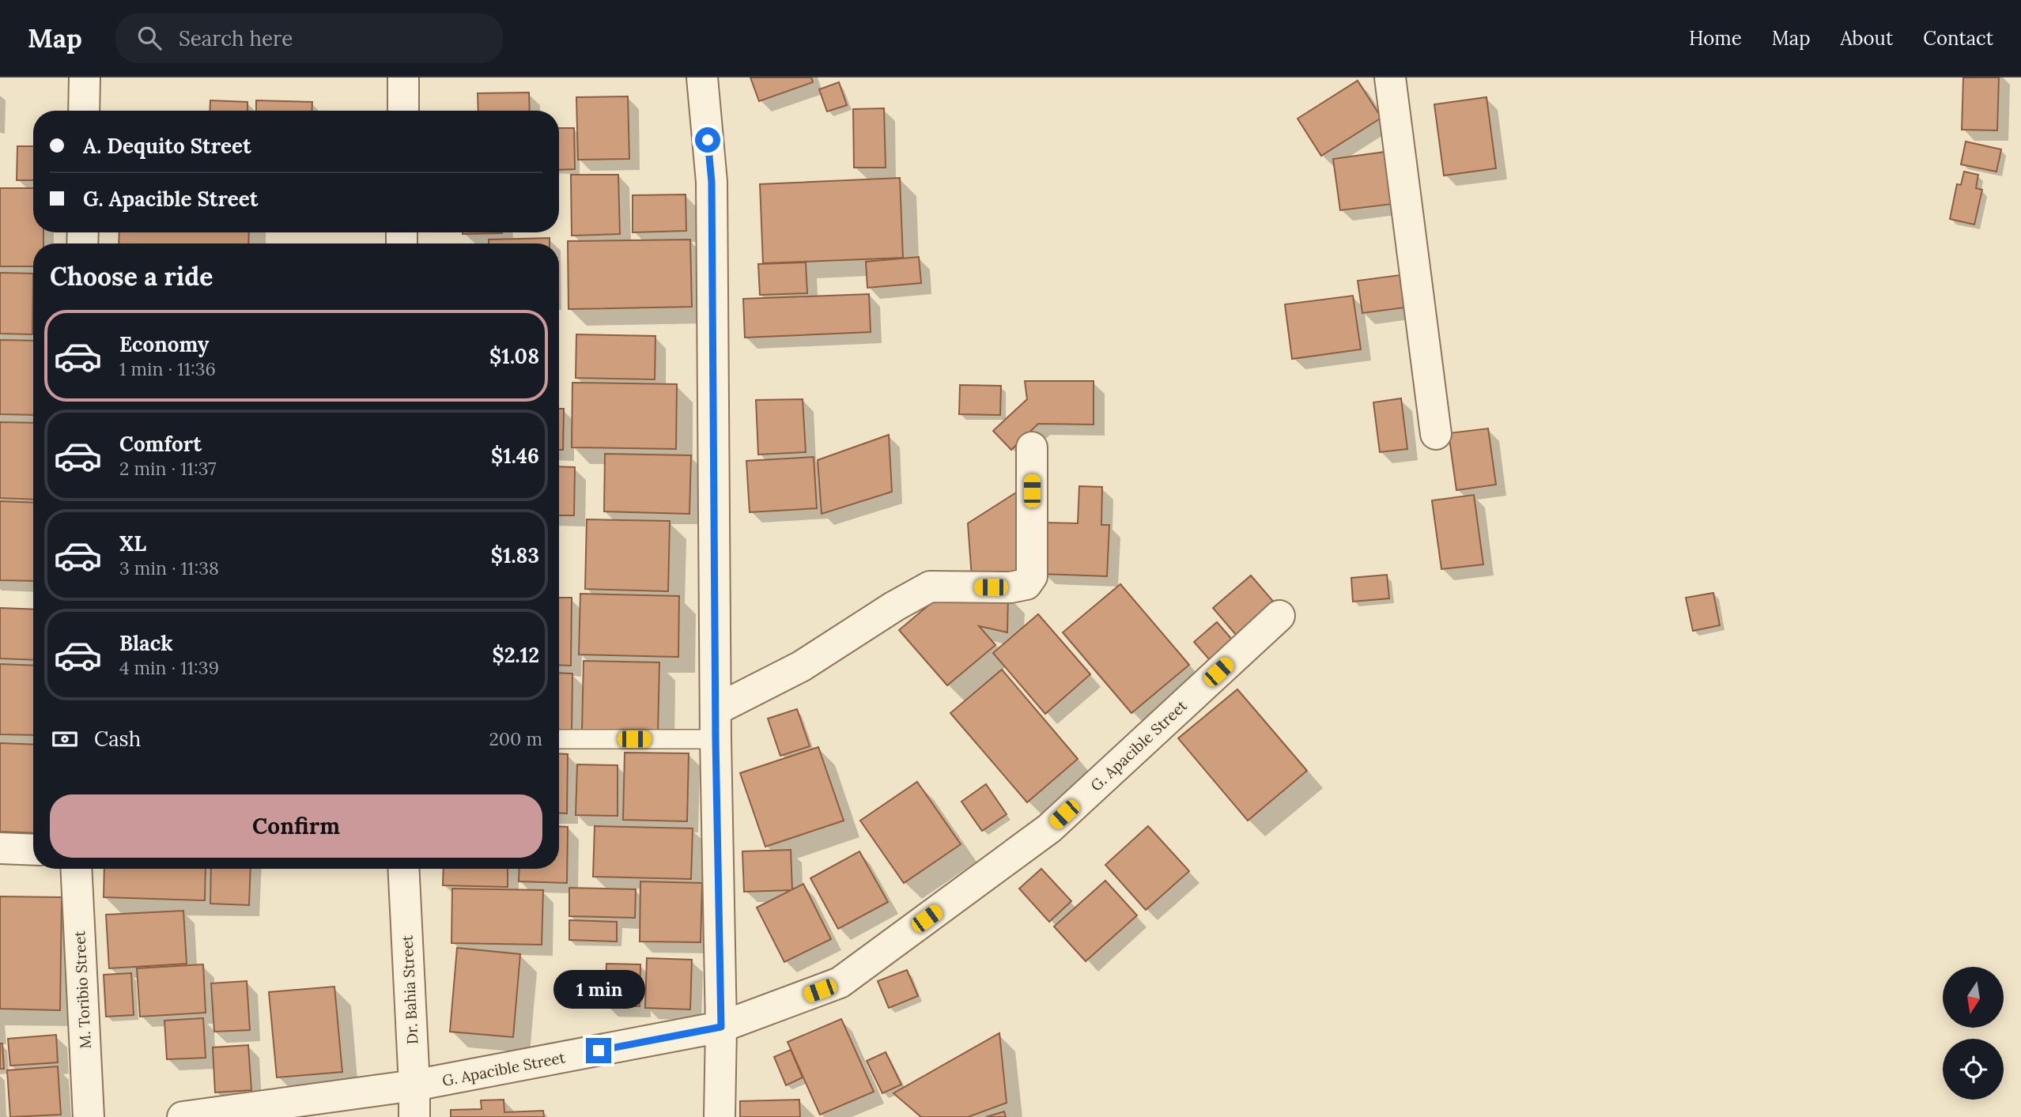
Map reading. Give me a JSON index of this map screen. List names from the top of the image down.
{
  "streets": {
    "street": ["G. Apacible Street", "M. Toribio Street", "Dr. Bahia Street"]
  },
  "crossings": [
    ["G. Apacible Street", "Dr. Bahia Street"]
  ],
  "north": "bottom",
  "page": {
    "header": "Map",
    "search": "Search here",
    "nav": [
      "Home",
      "Map",
      "About",
      "Contact"
    ],
    "banner": ["A. Dequito Street", "G. Apacible Street"],
    "heading": "Choose a ride",
    "list": [
      {
        "name": "Economy",
        "note": "1 min · 11:36",
        "value": "$1.08"
      },
      {
        "name": "Comfort",
        "note": "2 min · 11:37",
        "value": "$1.46"
      },
      {
        "name": "XL",
        "note": "3 min · 11:38",
        "value": "$1.83"
      },
      {
        "name": "Black",
        "note": "4 min · 11:39",
        "value": "$2.12"
      }
    ],
    "pay": ["Cash", "200 m"],
    "buttons": "Confirm",
    "bubble": "1 min"
  }
}
